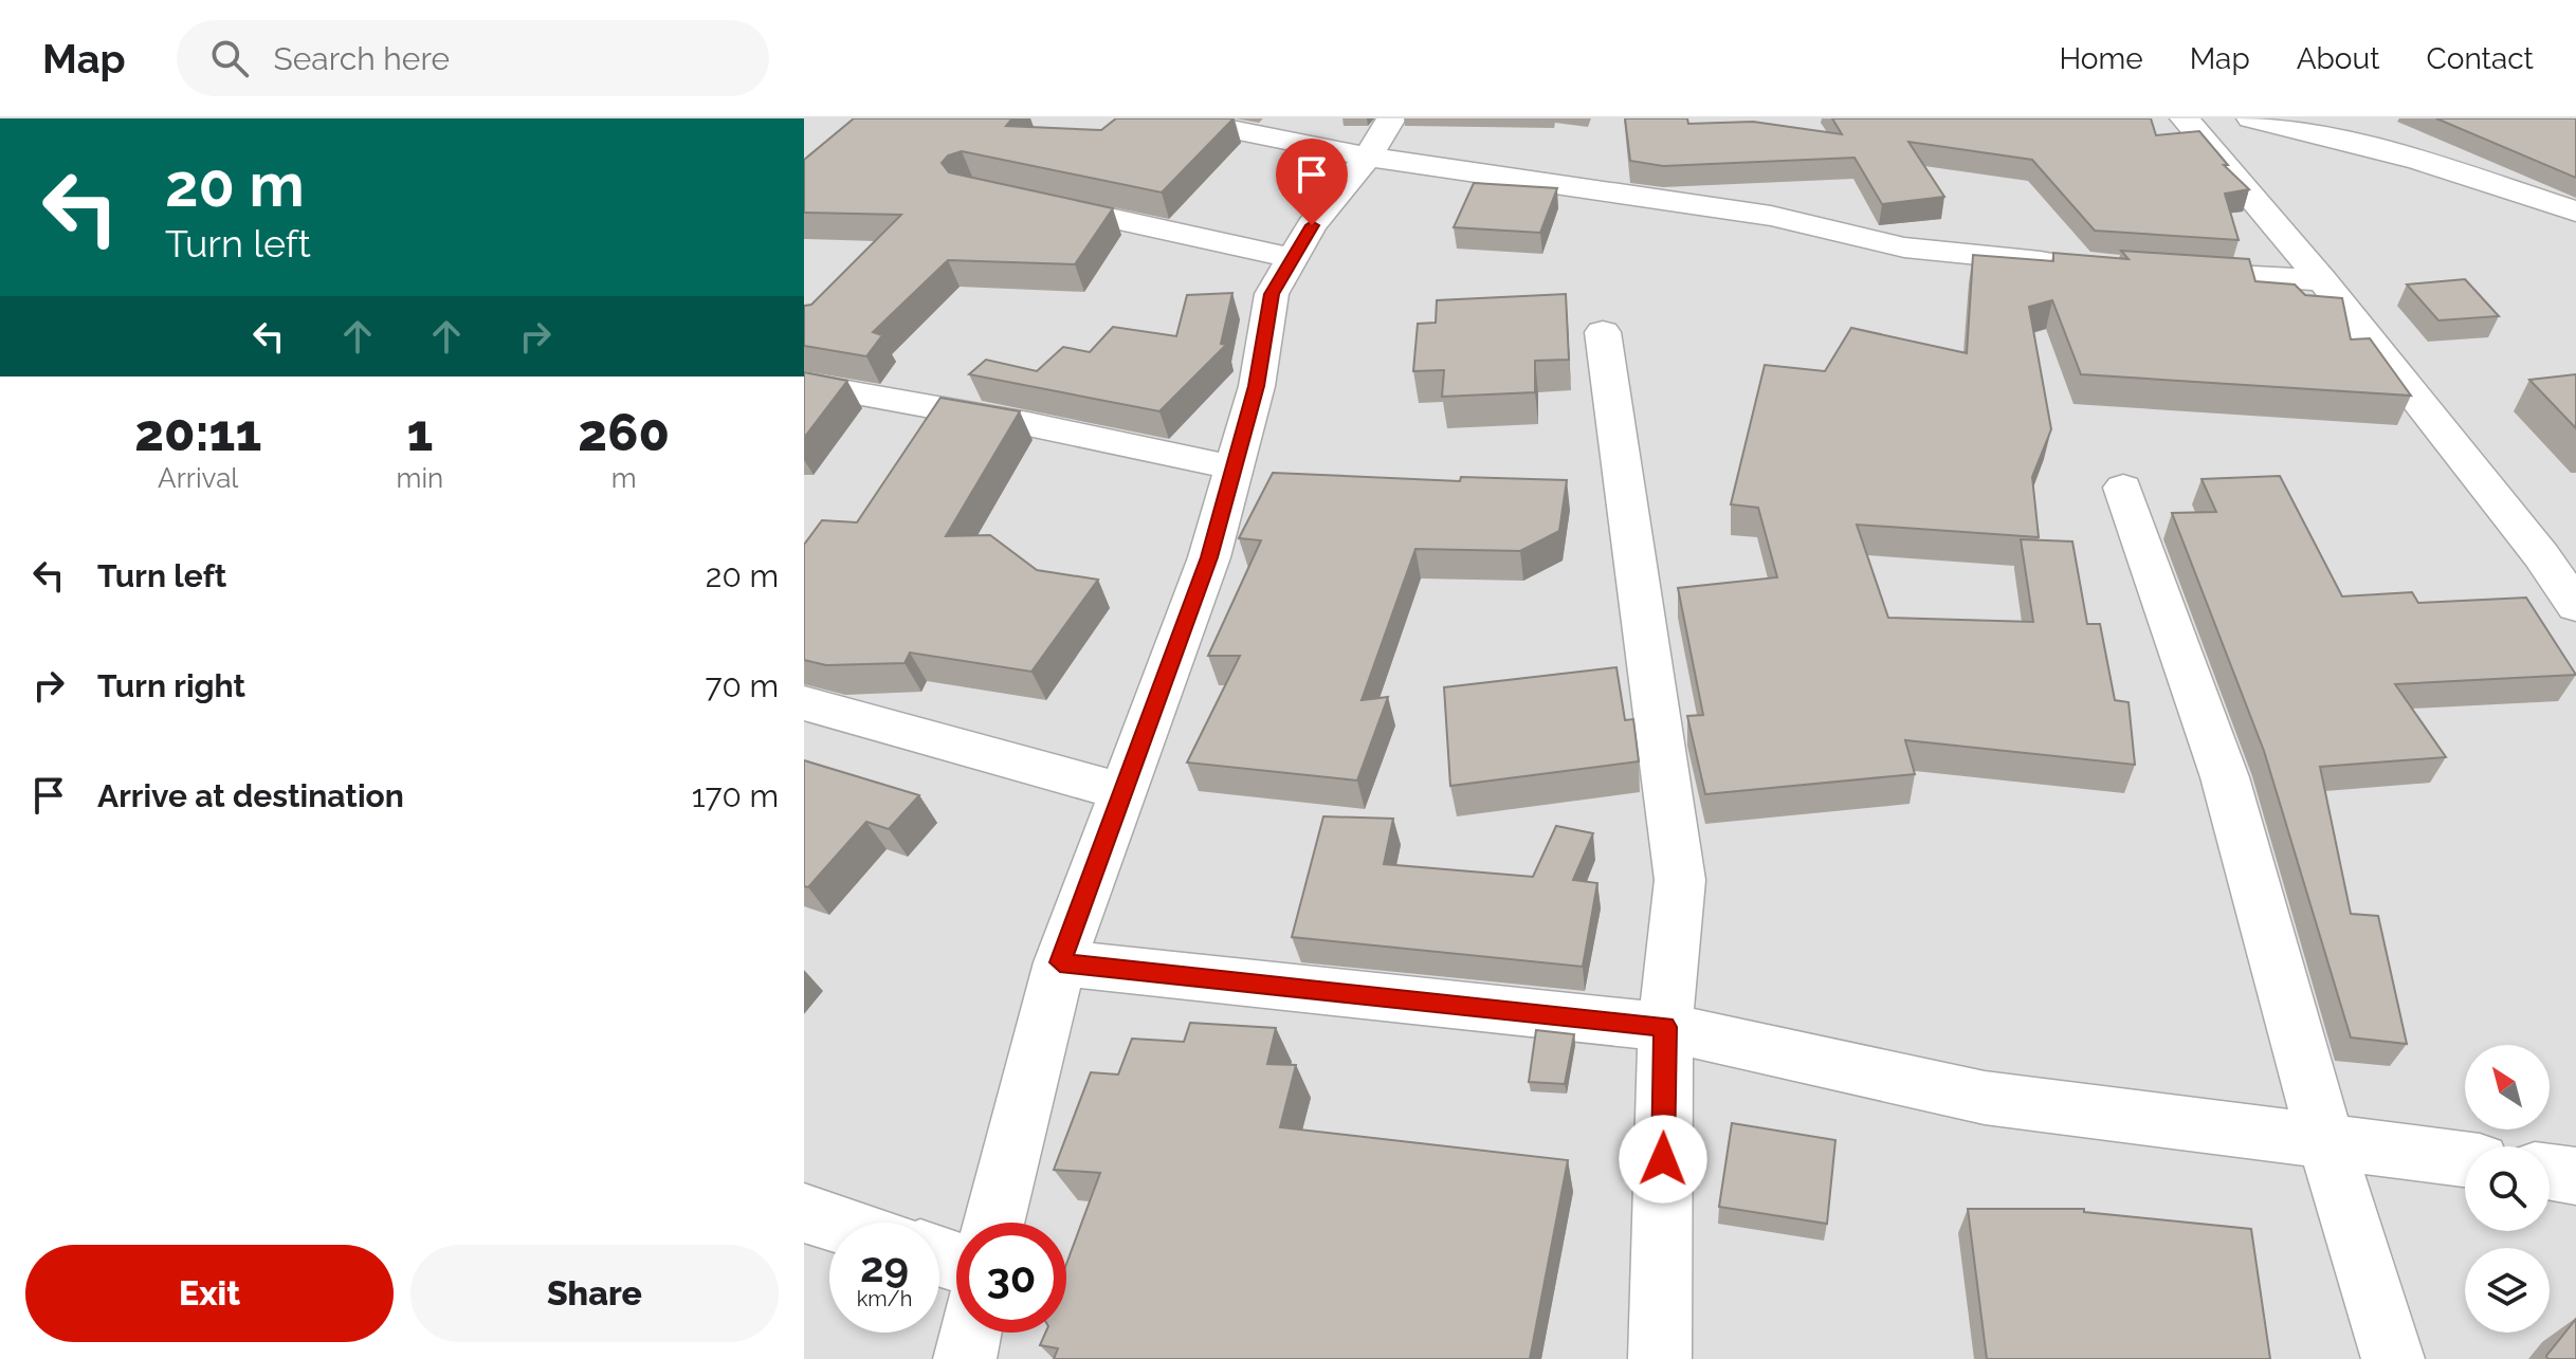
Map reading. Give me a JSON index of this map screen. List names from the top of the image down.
{
  "north": "top left",
  "page": {
    "header": "Map",
    "search": "Search here",
    "nav": [
      "Home",
      "Map",
      "About",
      "Contact"
    ],
    "turn": ["20 m", "Turn left"],
    "eta": [
      "20:11",
      "Arrival",
      "1",
      "min",
      "260",
      "m"
    ],
    "list": [
      {
        "name": "Turn left",
        "value": "20 m"
      },
      {
        "name": "Turn right",
        "value": "70 m"
      },
      {
        "name": "Arrive at destination",
        "value": "170 m"
      }
    ],
    "speed": "29 km/h",
    "limit": "30",
    "buttons": ["Exit", "Share"]
  }
}
